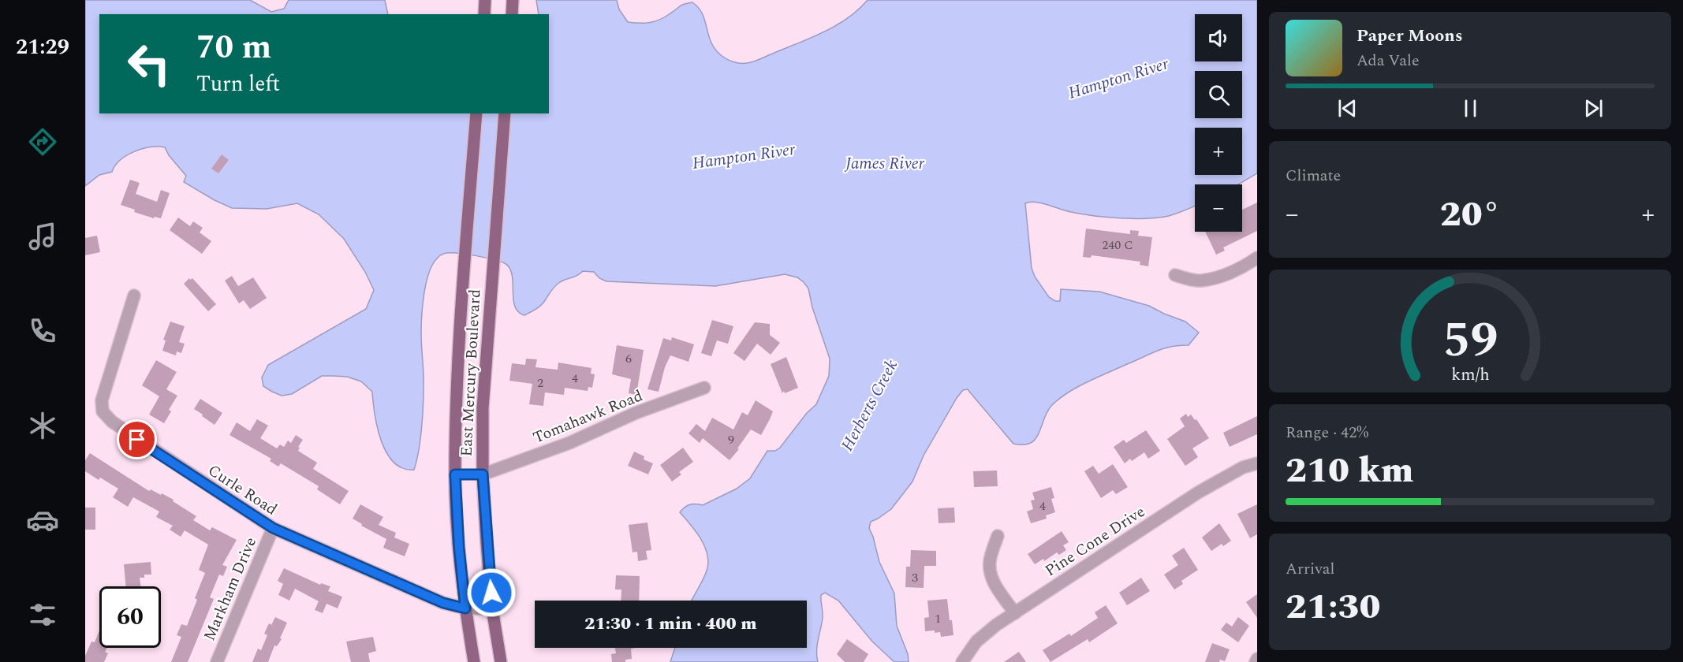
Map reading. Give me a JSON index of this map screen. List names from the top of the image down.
{
  "streets": {
    "main road": ["East Mercury Boulevard"],
    "street": [
      "Tomahawk Road",
      "Curle Road",
      "Pine Cone Drive",
      "Markham Drive"
    ]
  },
  "crossings": [
    ["East Mercury Boulevard", "Tomahawk Road"],
    ["East Mercury Boulevard", "Curle Road"],
    ["Curle Road", "Markham Drive"]
  ],
  "water": ["Hampton River", "James River", "Herberts Creek"],
  "house_numbers": [
    "240 C",
    "6",
    "4",
    "2",
    "9",
    "4",
    "3",
    "1"
  ],
  "page": {
    "tabs": "21:29",
    "map_buttons": ["+", "−"],
    "turn": ["70 m", "Turn left"],
    "song": ["Paper Moons", "Ada Vale"],
    "tile": [
      "Climate",
      ["Range · 42%", "210 km"],
      ["Arrival", "21:30"]
    ],
    "heat": ["−", "20°", "+"],
    "limit": "60",
    "trip": "21:30 · 1 min · 400 m",
    "gauge": ["59", "km/h"]
  }
}
